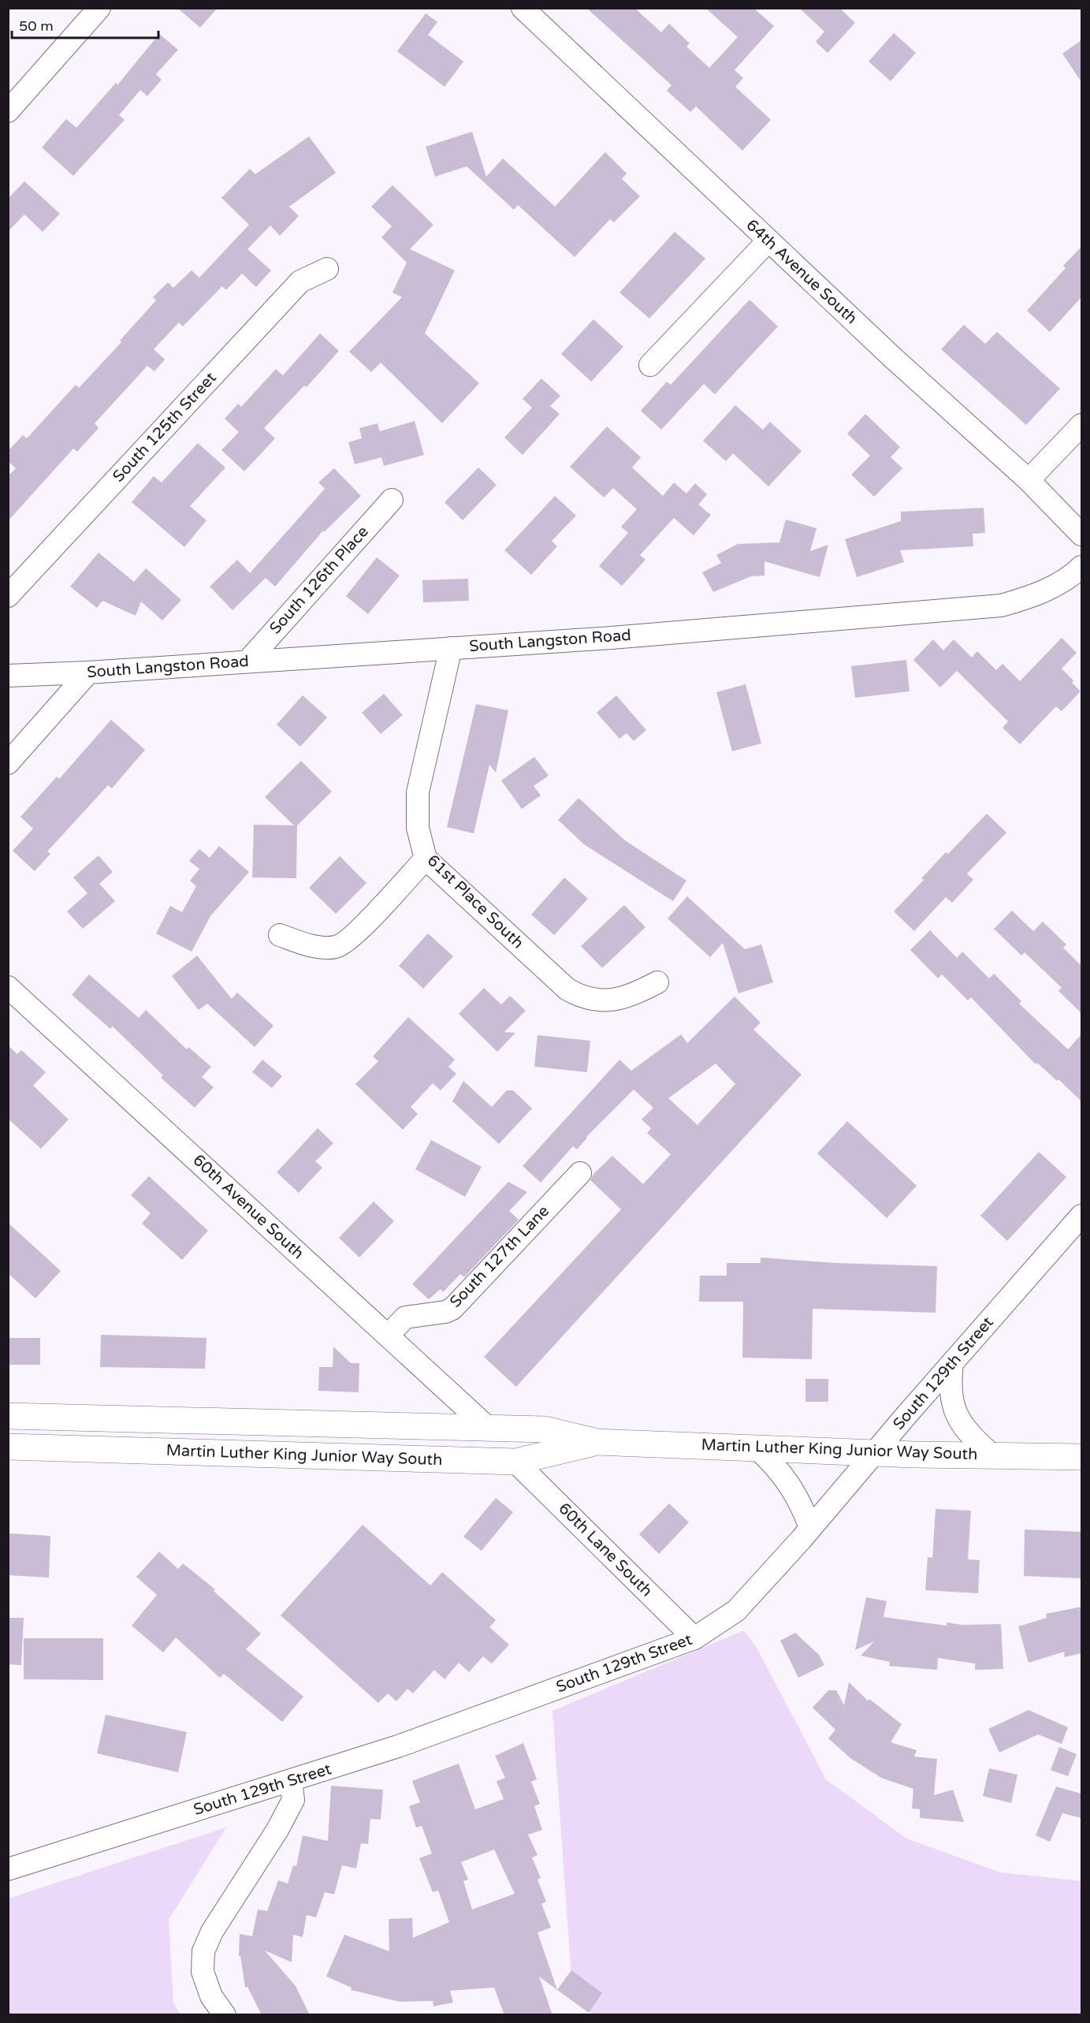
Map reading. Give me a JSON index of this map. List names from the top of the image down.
{
  "streets": {
    "main road": ["Martin Luther King Junior Way South"],
    "street": [
      "64th Avenue South",
      "South 125th Street",
      "South 126th Place",
      "South Langston Road",
      "61st Place South",
      "60th Avenue South",
      "South 127th Lane",
      "South 129th Street",
      "60th Lane South"
    ]
  },
  "crossings": [
    ["South 126th Place", "South Langston Road"],
    ["South Langston Road", "61st Place South"],
    ["60th Avenue South", "South 127th Lane"],
    ["60th Avenue South", "Martin Luther King Junior Way South"],
    ["South 129th Street", "Martin Luther King Junior Way South"],
    ["South 129th Street", "60th Lane South"],
    ["Martin Luther King Junior Way South", "60th Lane South"]
  ],
  "scale_bar": "50 m"
}
